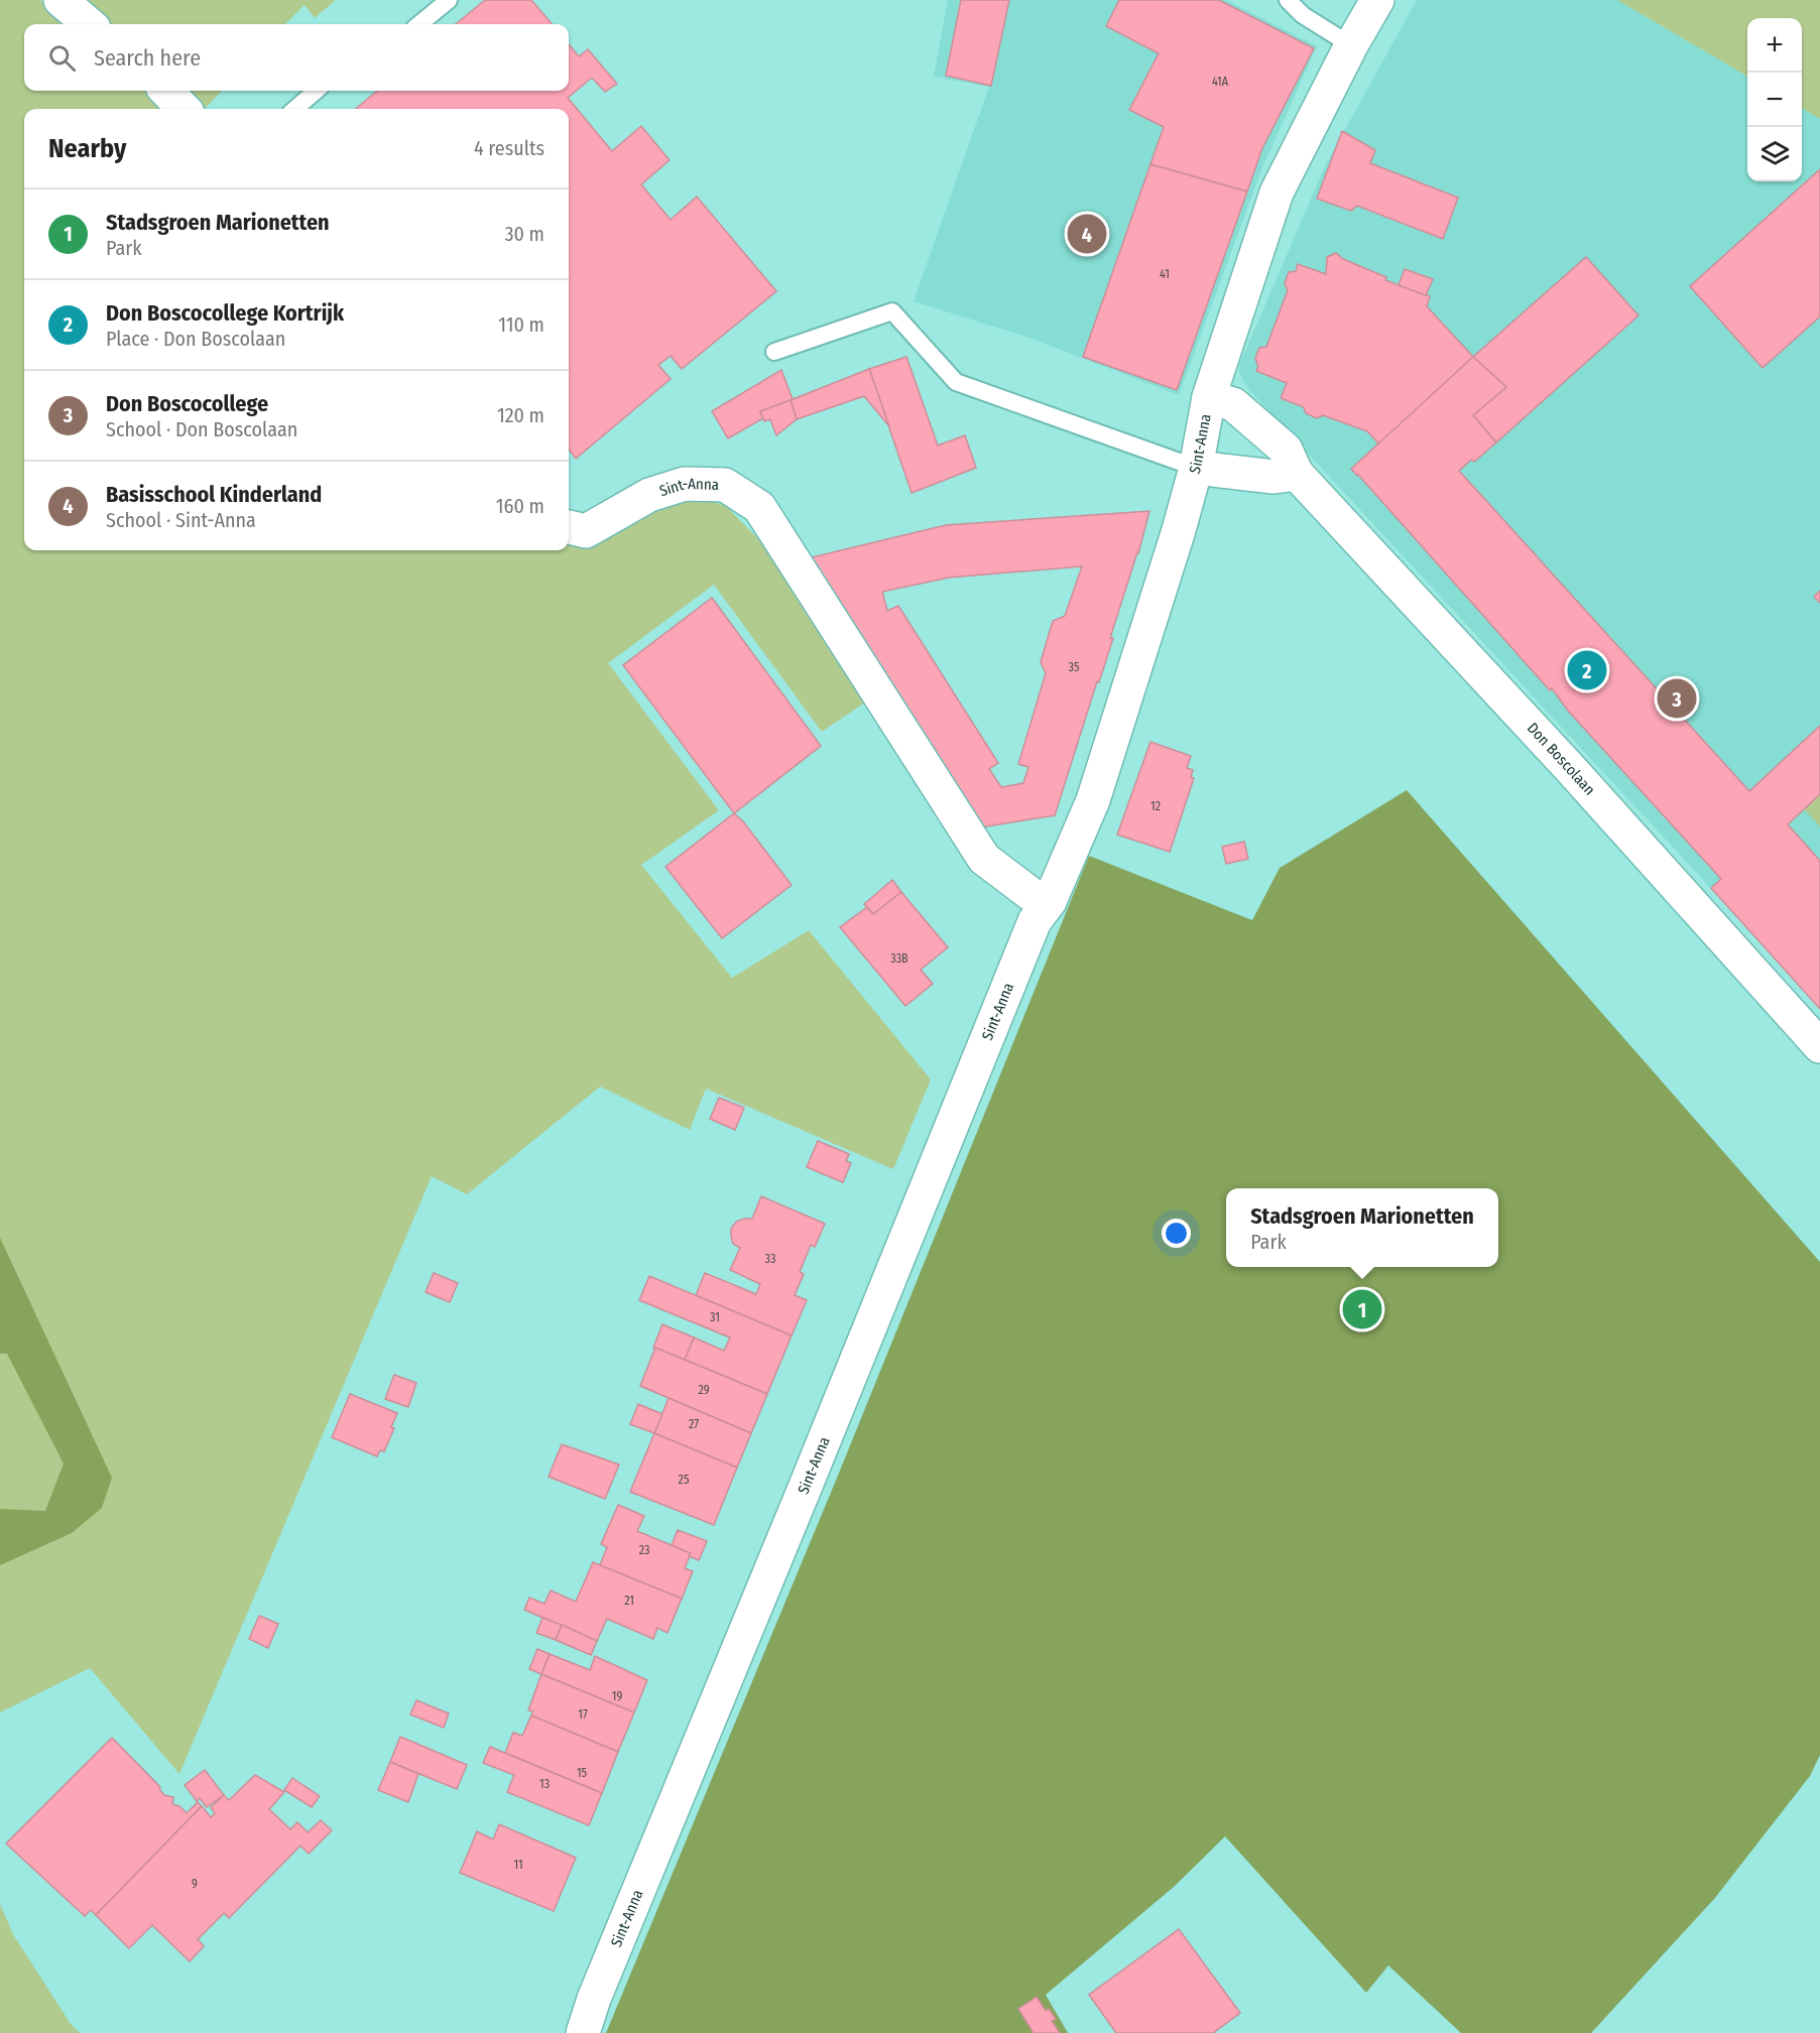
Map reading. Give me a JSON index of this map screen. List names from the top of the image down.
{
  "streets": {
    "street": ["Sint-Anna", "Don Boscolaan"]
  },
  "crossings": [
    ["Sint-Anna", "Don Boscolaan"]
  ],
  "house_numbers": [
    "41A",
    "41",
    "35",
    "12",
    "33B",
    "33",
    "31",
    "29",
    "27",
    "25",
    "23",
    "21",
    "19",
    "17",
    "15",
    "13",
    "11",
    "9"
  ],
  "page": {
    "map_buttons": ["+", "−"],
    "search": "Search here",
    "heading": ["Nearby", "4 results"],
    "list": [
      {
        "mark": "1",
        "name": "Stadsgroen Marionetten",
        "note": "Park",
        "value": "30 m"
      },
      {
        "mark": "2",
        "name": "Don Boscocollege Kortrijk",
        "note": "Place · Don Boscolaan",
        "value": "110 m"
      },
      {
        "mark": "3",
        "name": "Don Boscocollege",
        "note": "School · Don Boscolaan",
        "value": "120 m"
      },
      {
        "mark": "4",
        "name": "Basisschool Kinderland",
        "note": "School · Sint-Anna",
        "value": "160 m"
      }
    ],
    "pins": [
      "4",
      "2",
      "3",
      "1"
    ],
    "popup": ["Stadsgroen Marionetten", "Park"]
  }
}
